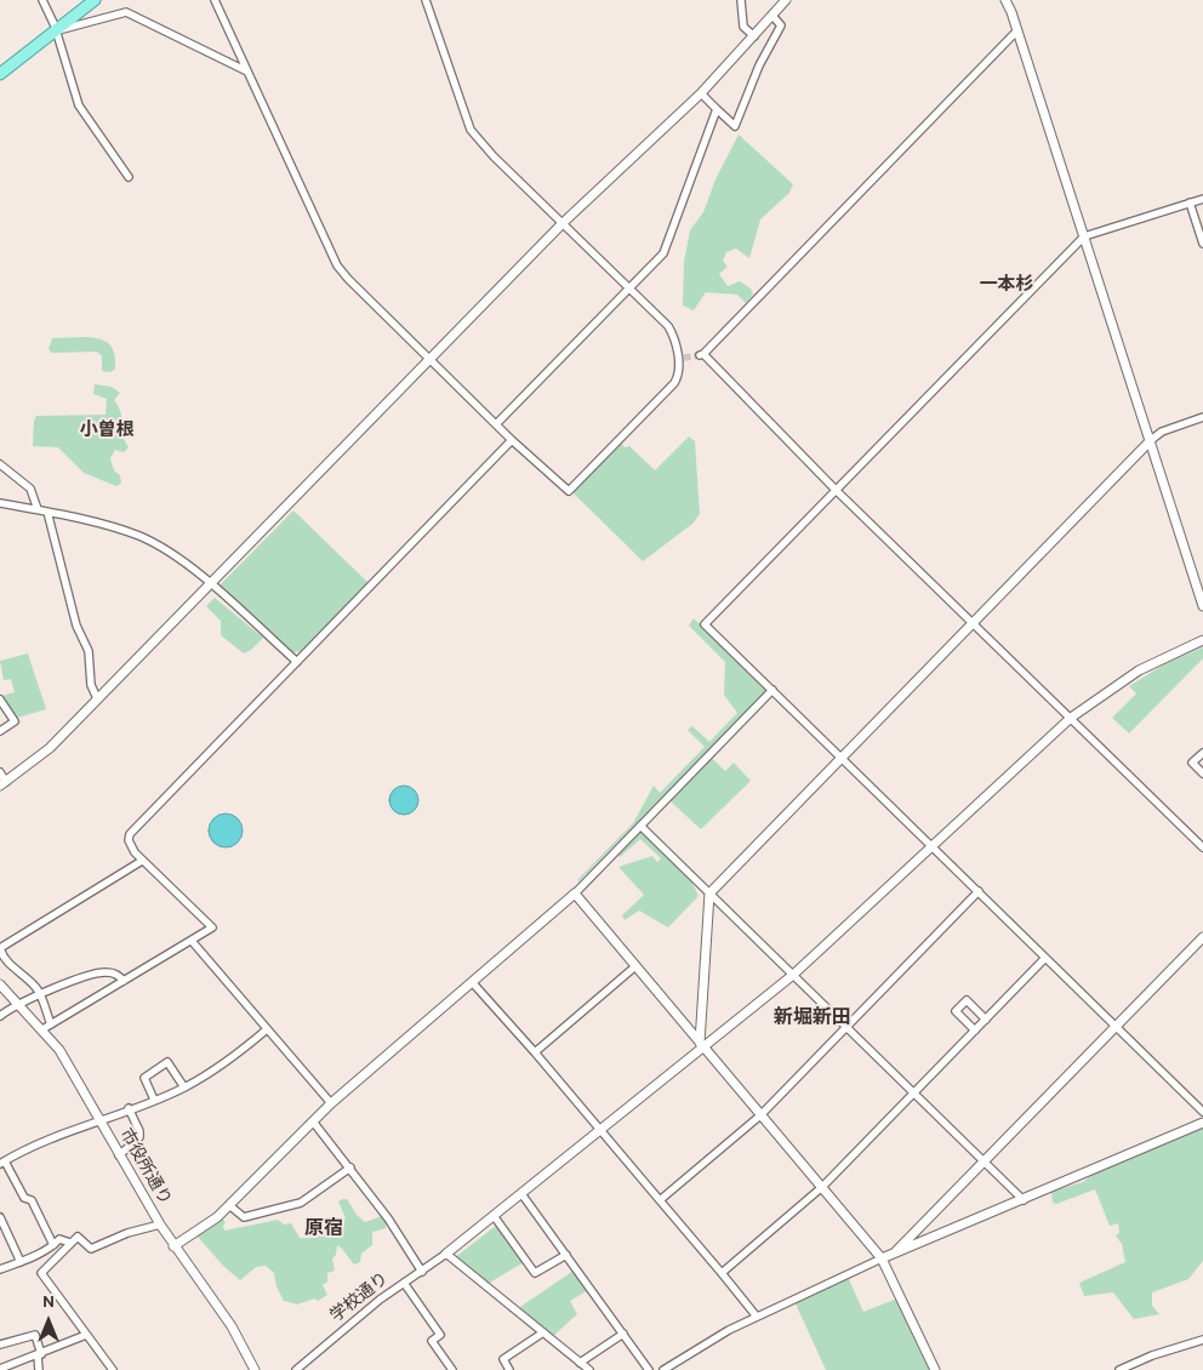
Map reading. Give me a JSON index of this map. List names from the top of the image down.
{
  "streets": {
    "street": ["市役所通り", "学校通り"]
  },
  "districts": [
    "一本杉",
    "小曽根",
    "新堀新田",
    "原宿"
  ],
  "north": "top"
}
